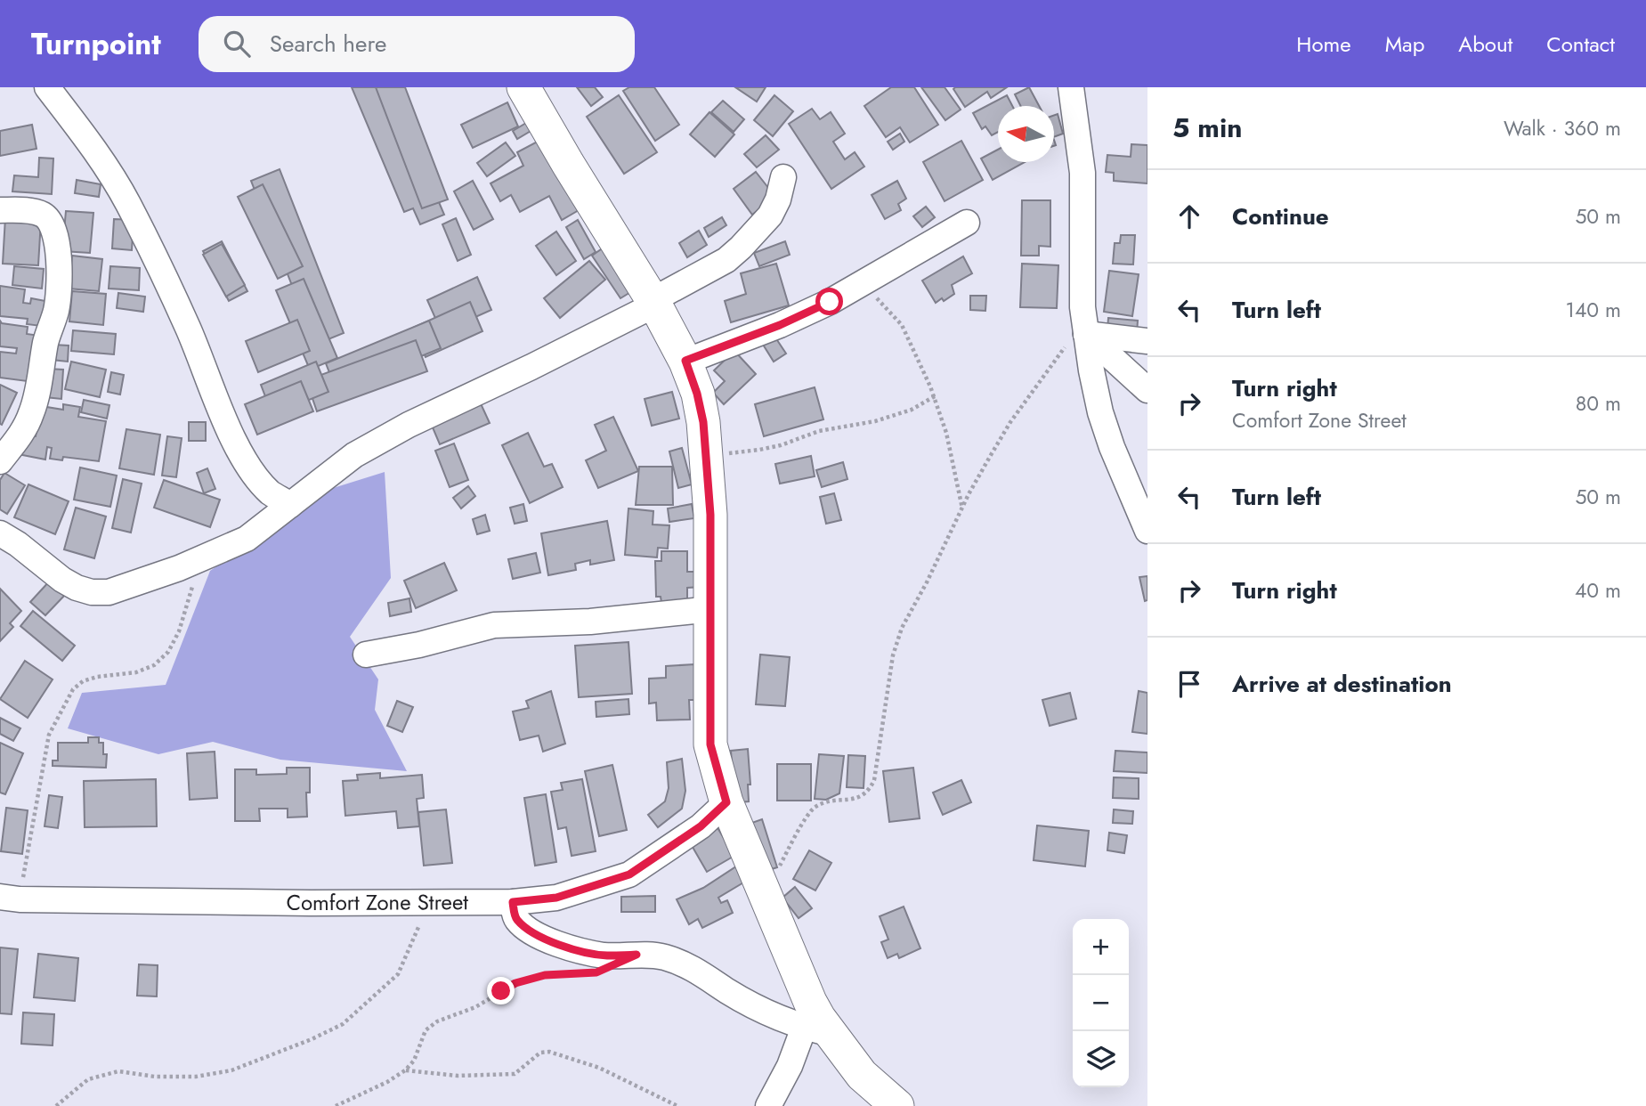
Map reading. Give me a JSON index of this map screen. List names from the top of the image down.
{
  "streets": {
    "street": ["Comfort Zone Street"]
  },
  "north": "left",
  "page": {
    "header": "Turnpoint",
    "search": "Search here",
    "nav": [
      "Home",
      "Map",
      "About",
      "Contact"
    ],
    "heading": ["5 min", "Walk · 360 m"],
    "list": [
      ["Continue", "50 m"],
      ["Turn left", "140 m"],
      ["Turn right", "Comfort Zone Street", "80 m"],
      ["Turn left", "50 m"],
      ["Turn right", "40 m"],
      "Arrive at destination"
    ],
    "map_buttons": ["+", "−"]
  }
}
